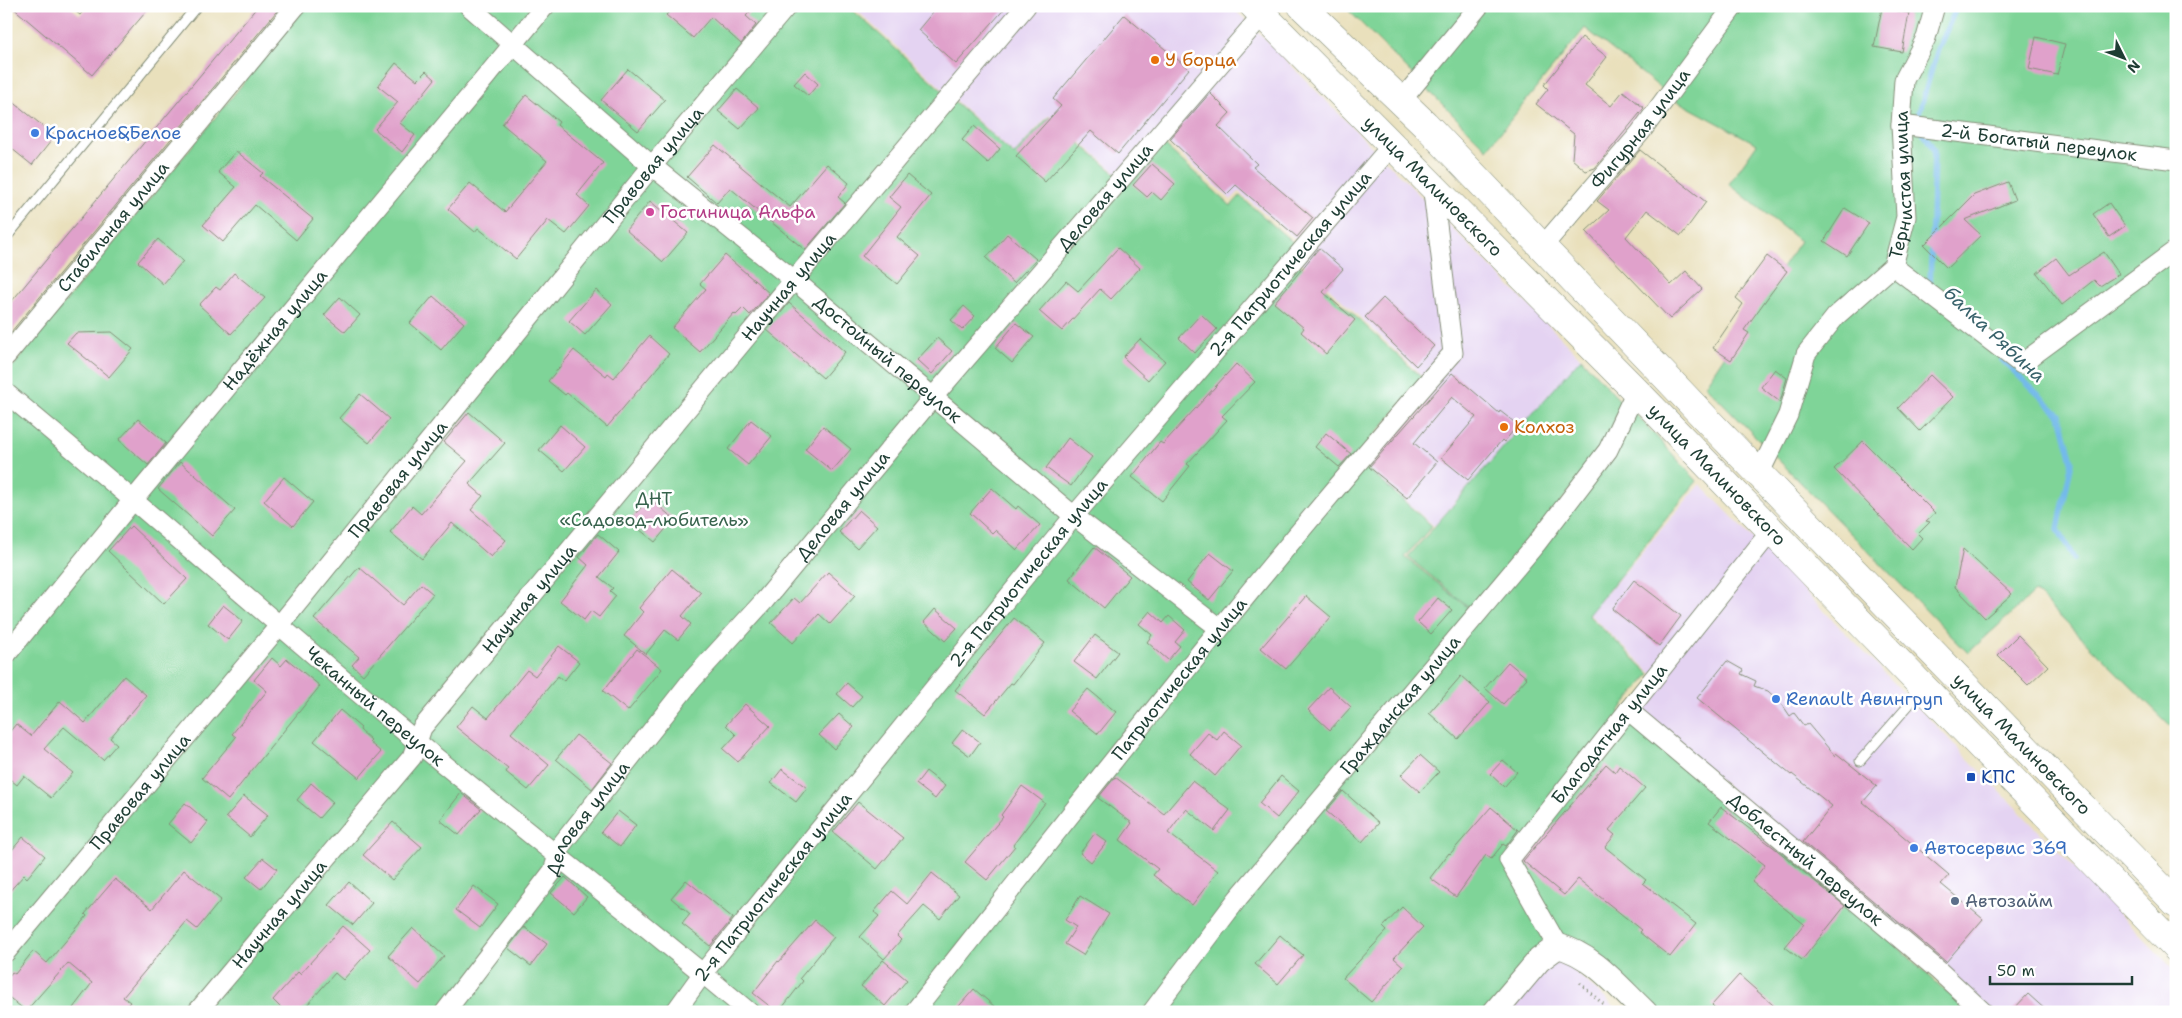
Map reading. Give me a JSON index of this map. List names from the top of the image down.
{
  "streets": {
    "highway": ["улица Малиновского"],
    "street": [
      "Фигурная улица",
      "2-й Богатый переулок",
      "Правовая улица",
      "Тернистая улица",
      "Деловая улица",
      "Стабильная улица",
      "2-я Патриотическая улица",
      "Научная улица",
      "Надёжная улица",
      "Достойный переулок",
      "Патриотическая улица",
      "Чеканный переулок",
      "Гражданская улица",
      "Благодатная улица",
      "Доблестный переулок"
    ]
  },
  "crossings": [
    ["Фигурная улица", "улица Малиновского"],
    ["2-й Богатый переулок", "Тернистая улица"],
    ["Правовая улица", "Достойный переулок"],
    ["Правовая улица", "Чеканный переулок"],
    ["Тернистая улица", "улица Малиновского"],
    ["улица Малиновского", "Деловая улица"],
    ["улица Малиновского", "2-я Патриотическая улица"],
    ["улица Малиновского", "Патриотическая улица"],
    ["улица Малиновского", "Гражданская улица"],
    ["улица Малиновского", "Благодатная улица"],
    ["Деловая улица", "Достойный переулок"],
    ["Деловая улица", "Чеканный переулок"],
    ["2-я Патриотическая улица", "Достойный переулок"],
    ["2-я Патриотическая улица", "Чеканный переулок"],
    ["Научная улица", "Достойный переулок"],
    ["Научная улица", "Чеканный переулок"],
    ["Надёжная улица", "Достойный переулок"],
    ["Надёжная улица", "Чеканный переулок"],
    ["Достойный переулок", "Патриотическая улица"],
    ["Благодатная улица", "Доблестный переулок"]
  ],
  "water": ["балка Рябина"],
  "parks": ["ДНТ «Садовод-любитель»"],
  "places": {
    "other": [
      "У борца",
      "Красное&Белое",
      "Гостиница Альфа",
      "Колхоз",
      "Renault Авингруп",
      "Автосервис 369",
      "Автозайм"
    ],
    "transit": ["КПС"]
  },
  "scale_bar": "50 m",
  "north": "bottom right"
}
